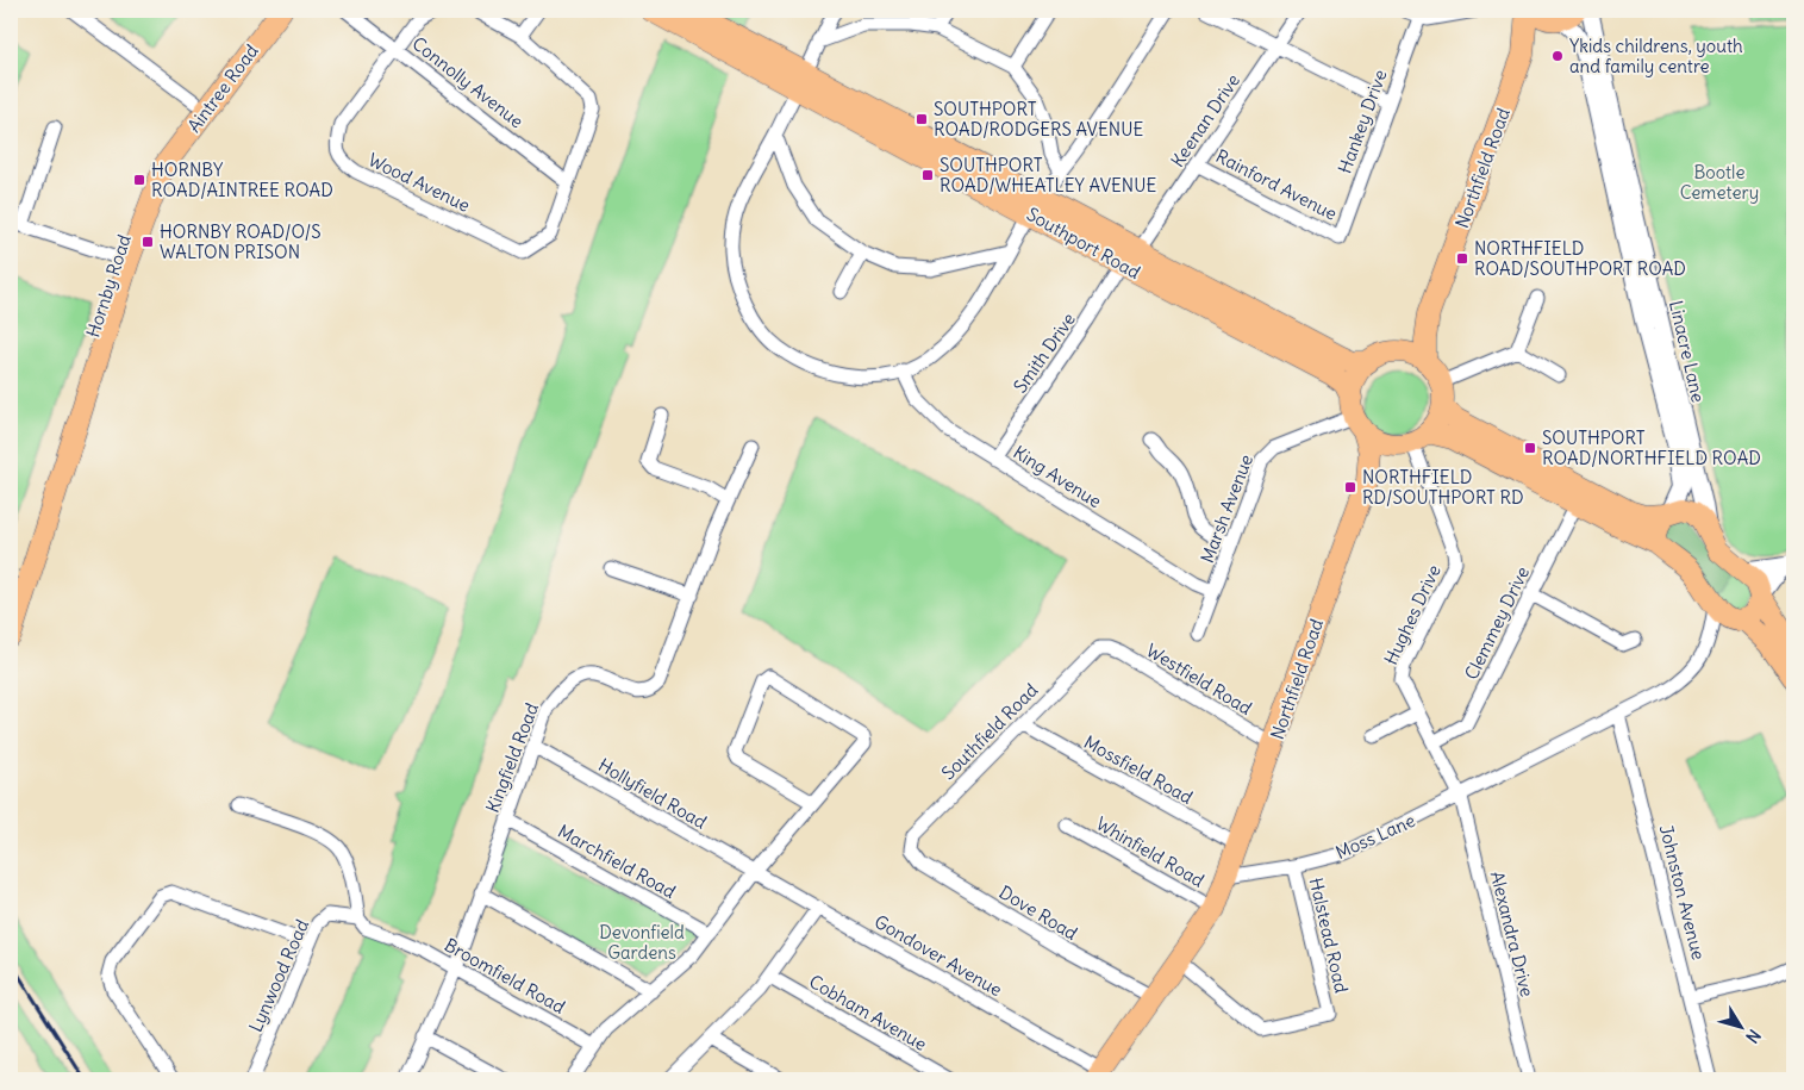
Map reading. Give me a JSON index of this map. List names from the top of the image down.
{
  "streets": {
    "main road": [
      "Aintree Road",
      "Northfield Road",
      "Southport Road",
      "Hornby Road"
    ],
    "street": [
      "Connolly Avenue",
      "Keenan Drive",
      "Hankey Drive",
      "Wood Avenue",
      "Rainford Avenue",
      "Linacre Lane",
      "Smith Drive",
      "King Avenue",
      "Marsh Avenue",
      "Hughes Drive",
      "Clemmey Drive",
      "Westfield Road",
      "Southfield Road",
      "Kingfield Road",
      "Mossfield Road",
      "Hollyfield Road",
      "Moss Lane",
      "Whinfield Road",
      "Marchfield Road",
      "Johnston Avenue",
      "Dove Road",
      "Alexandra Drive",
      "Halstead Road",
      "Gondover Avenue",
      "Lynwood Road",
      "Broomfield Road",
      "Cobham Avenue"
    ]
  },
  "crossings": [
    ["Connolly Avenue", "Wood Avenue"],
    ["Aintree Road", "Hornby Road"],
    ["Keenan Drive", "Rainford Avenue"],
    ["Keenan Drive", "Southport Road"],
    ["Hankey Drive", "Rainford Avenue"],
    ["Northfield Road", "Southport Road"],
    ["Northfield Road", "Linacre Lane"],
    ["Northfield Road", "Marsh Avenue"],
    ["Northfield Road", "Hughes Drive"],
    ["Northfield Road", "Westfield Road"],
    ["Northfield Road", "Mossfield Road"],
    ["Northfield Road", "Moss Lane"],
    ["Southport Road", "Smith Drive"],
    ["Southport Road", "Marsh Avenue"],
    ["Southport Road", "Hughes Drive"],
    ["Smith Drive", "King Avenue"],
    ["King Avenue", "Marsh Avenue"],
    ["Marsh Avenue", "Hughes Drive"],
    ["Hughes Drive", "Clemmey Drive"],
    ["Hughes Drive", "Moss Lane"],
    ["Hughes Drive", "Alexandra Drive"],
    ["Westfield Road", "Southfield Road"],
    ["Southfield Road", "Mossfield Road"],
    ["Southfield Road", "Dove Road"],
    ["Kingfield Road", "Hollyfield Road"],
    ["Kingfield Road", "Marchfield Road"],
    ["Kingfield Road", "Broomfield Road"],
    ["Hollyfield Road", "Gondover Avenue"],
    ["Moss Lane", "Johnston Avenue"],
    ["Moss Lane", "Alexandra Drive"],
    ["Moss Lane", "Halstead Road"],
    ["Lynwood Road", "Broomfield Road"]
  ],
  "parks": ["Bootle Cemetery", "Devonfield Gardens"],
  "places": {
    "other": ["Ykids childrens, youth and family centre"],
    "transit": [
      "SOUTHPORT ROAD/RODGERS AVENUE",
      "SOUTHPORT ROAD/WHEATLEY AVENUE",
      "HORNBY ROAD/AINTREE ROAD",
      "HORNBY ROAD/O/S WALTON PRISON",
      "NORTHFIELD ROAD/SOUTHPORT ROAD",
      "SOUTHPORT ROAD/NORTHFIELD ROAD",
      "NORTHFIELD RD/SOUTHPORT RD"
    ]
  },
  "north": "bottom right"
}
